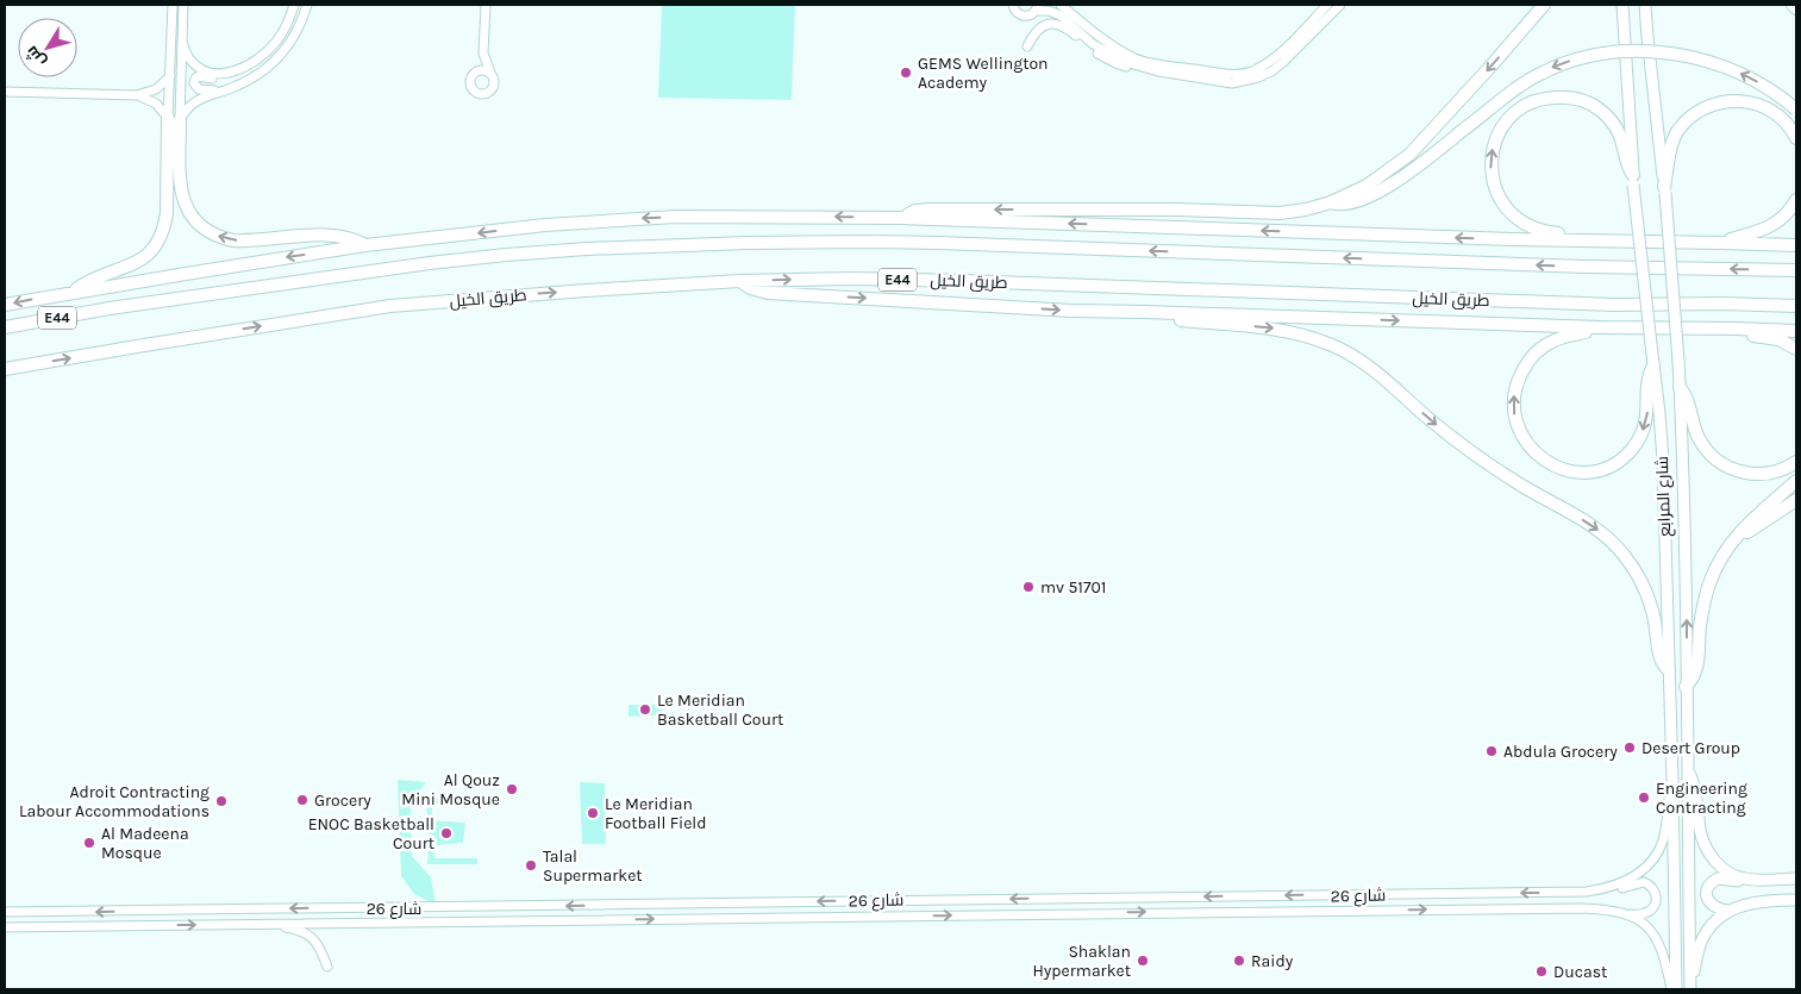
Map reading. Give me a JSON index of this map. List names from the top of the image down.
{
  "streets": {
    "highway": ["E44", "طريق الخيل"],
    "main road": ["شارع المرابع"],
    "street": ["شارع 26"]
  },
  "crossings": [
    ["شارع المرابع", "شارع 26"]
  ],
  "places": [
    "GEMS Wellington Academy",
    "mv 51701",
    "Le Meridian Basketball Court",
    "Desert Group",
    "Abdula Grocery",
    "Al Qouz Mini Mosque",
    "Engineering Contracting",
    "Grocery",
    "Adroit Contracting Labour Accommodations",
    "Le Meridian Football Field",
    "ENOC Basketball Court",
    "Al Madeena Mosque",
    "Talal Supermarket",
    "Shaklan Hypermarket",
    "Raidy",
    "Ducast"
  ],
  "north": "bottom left"
}
